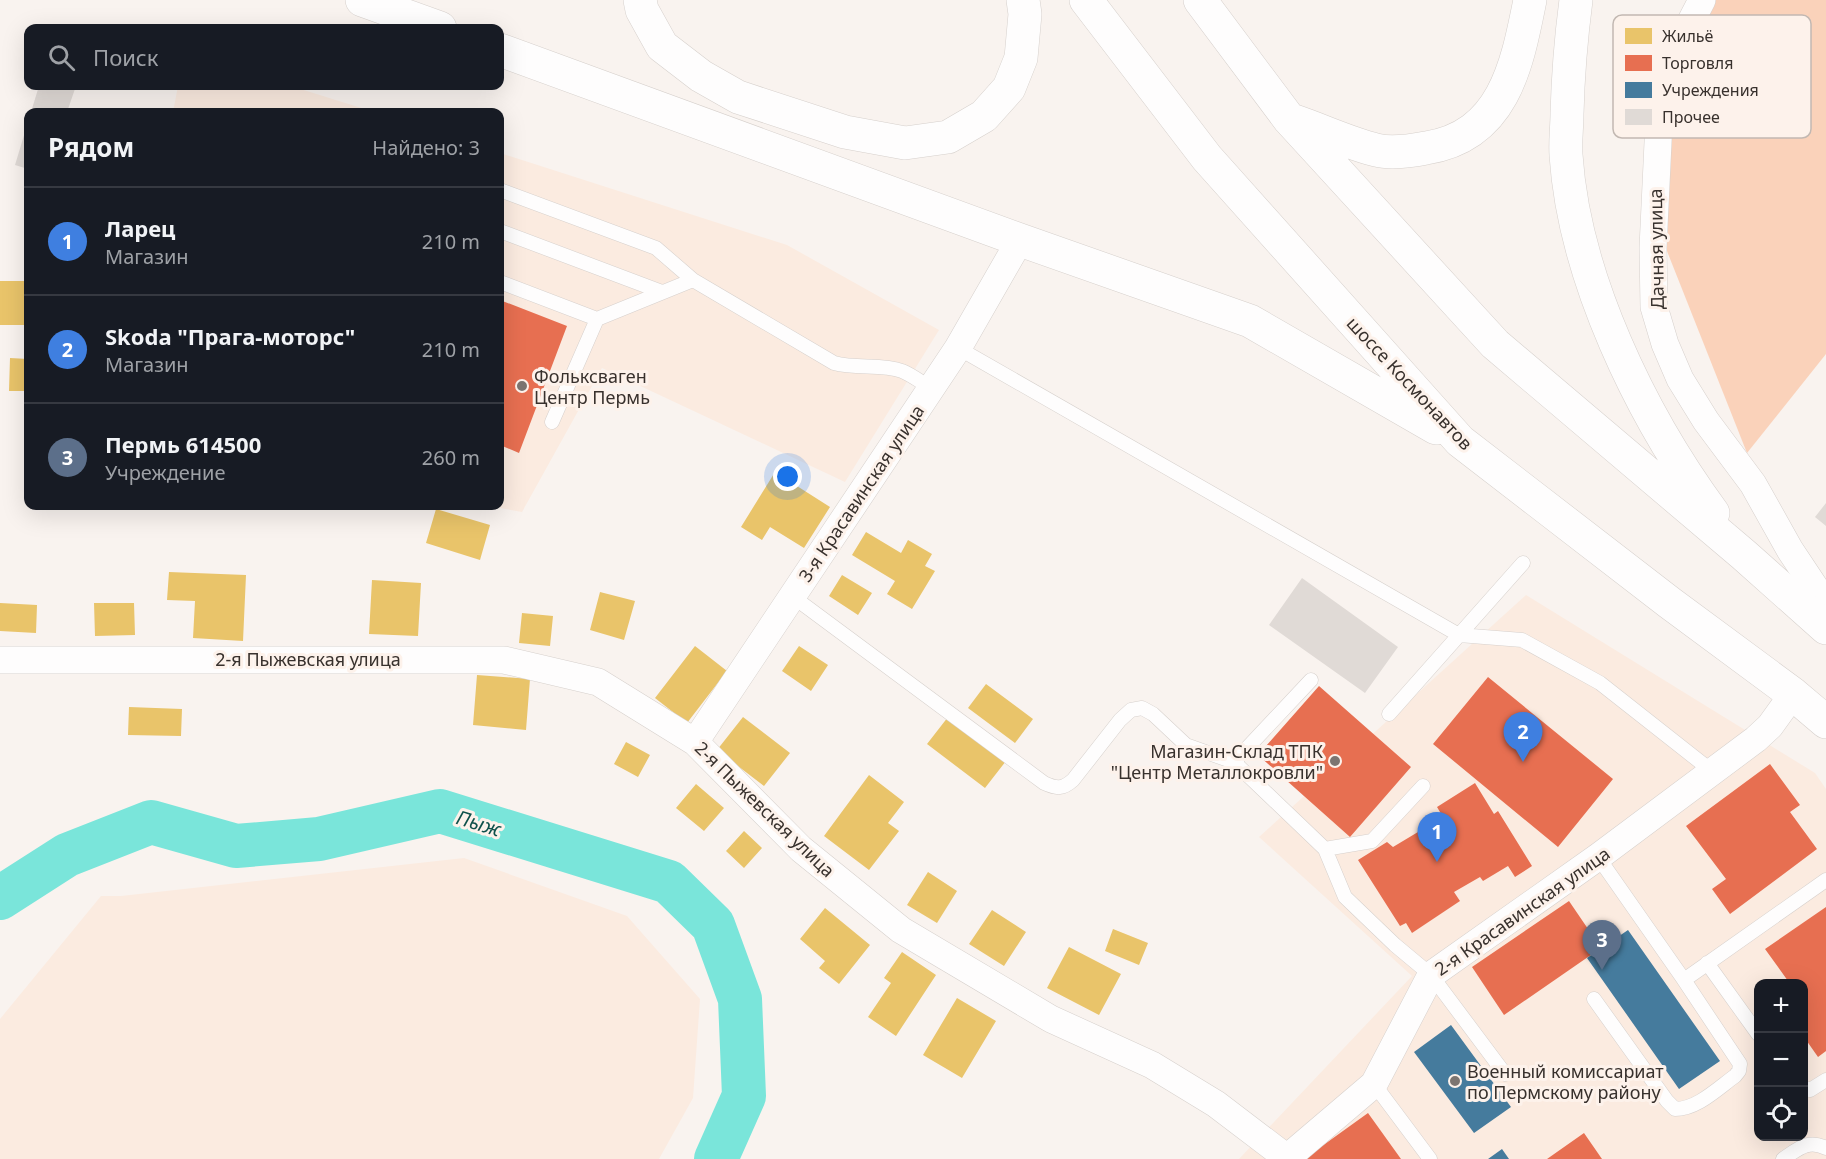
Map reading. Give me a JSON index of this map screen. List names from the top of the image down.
{
  "streets": {
    "main road": ["шоссе Космонавтов"],
    "street": [
      "Дачная улица",
      "3-я Красавинская улица",
      "2-я Пыжевская улица",
      "2-я Красавинская улица"
    ]
  },
  "crossings": [
    ["шоссе Космонавтов", "2-я Красавинская улица"],
    ["3-я Красавинская улица", "2-я Пыжевская улица"],
    ["2-я Пыжевская улица", "2-я Красавинская улица"]
  ],
  "water": ["Пыж"],
  "places": ["Фольксваген Центр Пермь", "Магазин-Склад ТПК \"Центр Металлокровли\"", "Военный комиссариат по Пермскому району"],
  "legend": [
    "Жильё",
    "Торговля",
    "Учреждения",
    "Прочее"
  ],
  "page": {
    "search": "Поиск",
    "heading": ["Рядом", "Найдено: 3"],
    "list": [
      {
        "mark": "1",
        "name": "Ларец",
        "note": "Магазин",
        "value": "210 m"
      },
      {
        "mark": "2",
        "name": "Skoda \"Прага-моторс\"",
        "note": "Магазин",
        "value": "210 m"
      },
      {
        "mark": "3",
        "name": "Пермь 614500",
        "note": "Учреждение",
        "value": "260 m"
      }
    ],
    "pins": ["2", "1", "3"],
    "map_buttons": ["+", "−"]
  }
}
